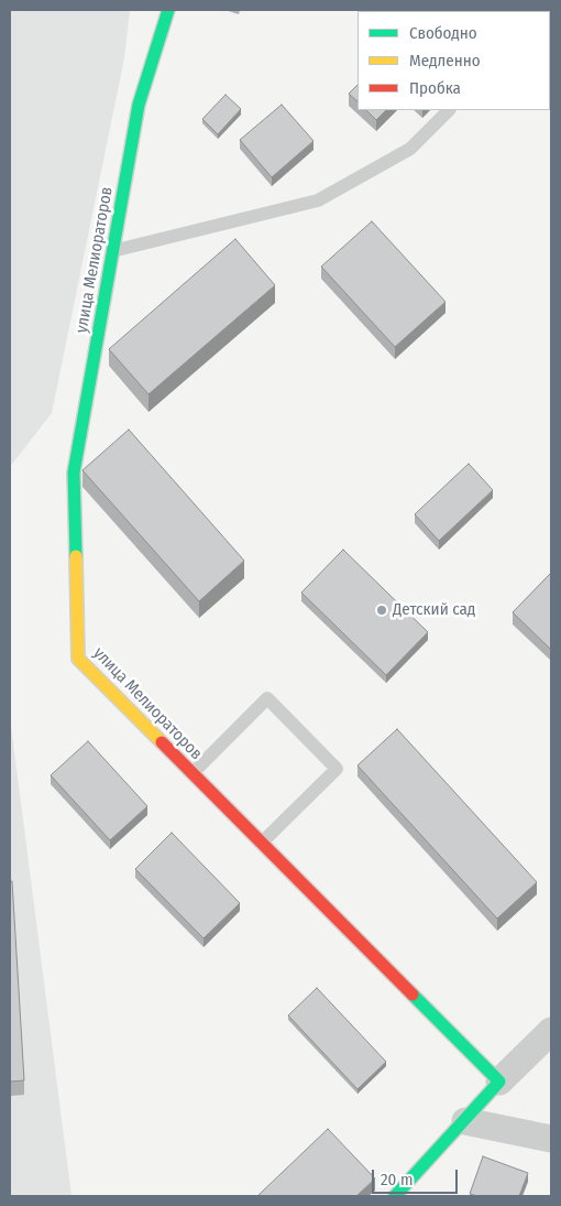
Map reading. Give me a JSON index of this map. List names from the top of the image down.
{
  "streets": {
    "street": ["улица Мелиораторов"]
  },
  "places": ["Детский сад"],
  "legend": ["Свободно", "Медленно", "Пробка"],
  "scale_bar": "20 m"
}
